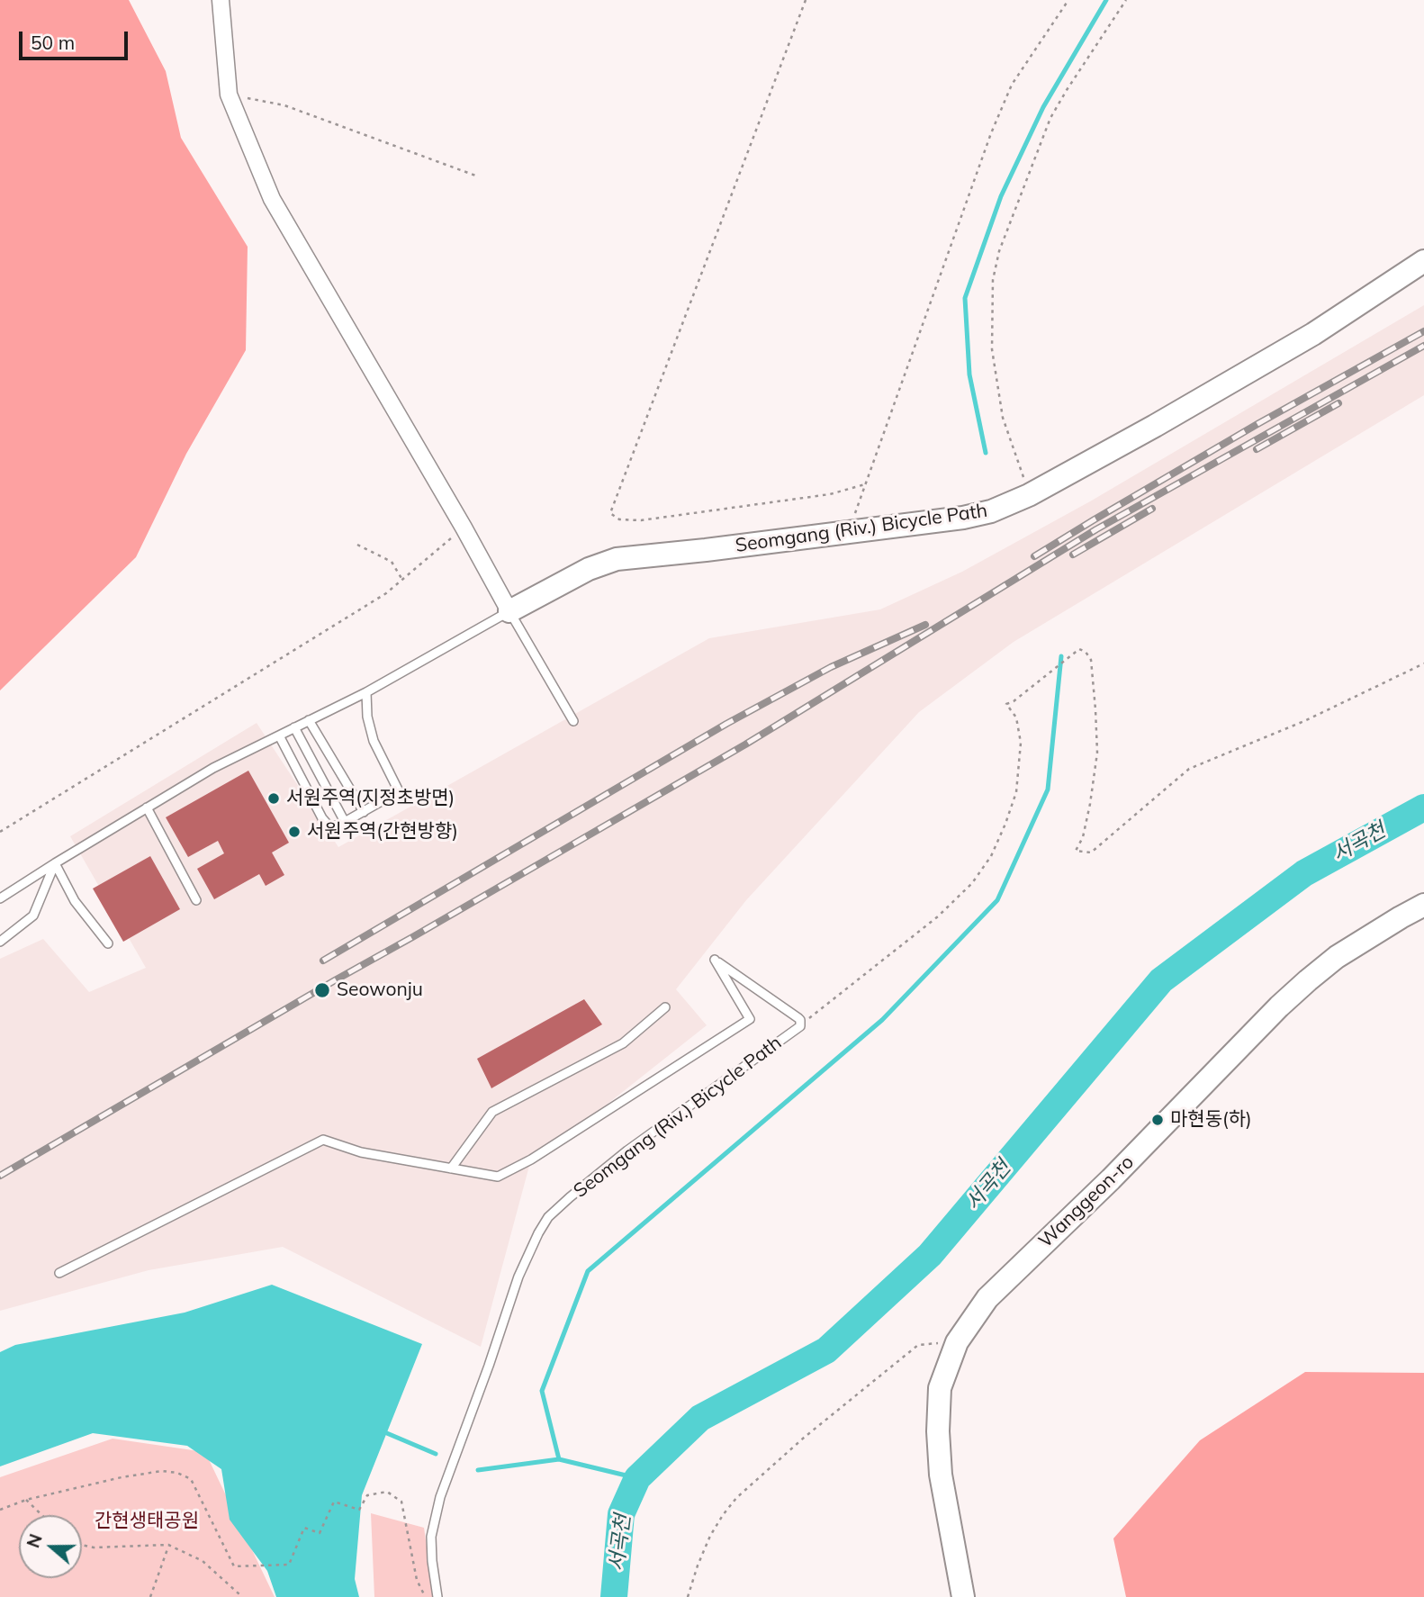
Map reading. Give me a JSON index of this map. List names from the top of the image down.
{
  "streets": {
    "street": ["Seomgang (Riv.) Bicycle Path", "Wanggeon-ro"]
  },
  "water": ["서곡천"],
  "parks": ["간현생태공원"],
  "places": [
    "서원주역(지정초방면)",
    "서원주역(간현방향)",
    "Seowonju",
    "마현동(하)"
  ],
  "scale_bar": "50 m",
  "north": "left"
}
